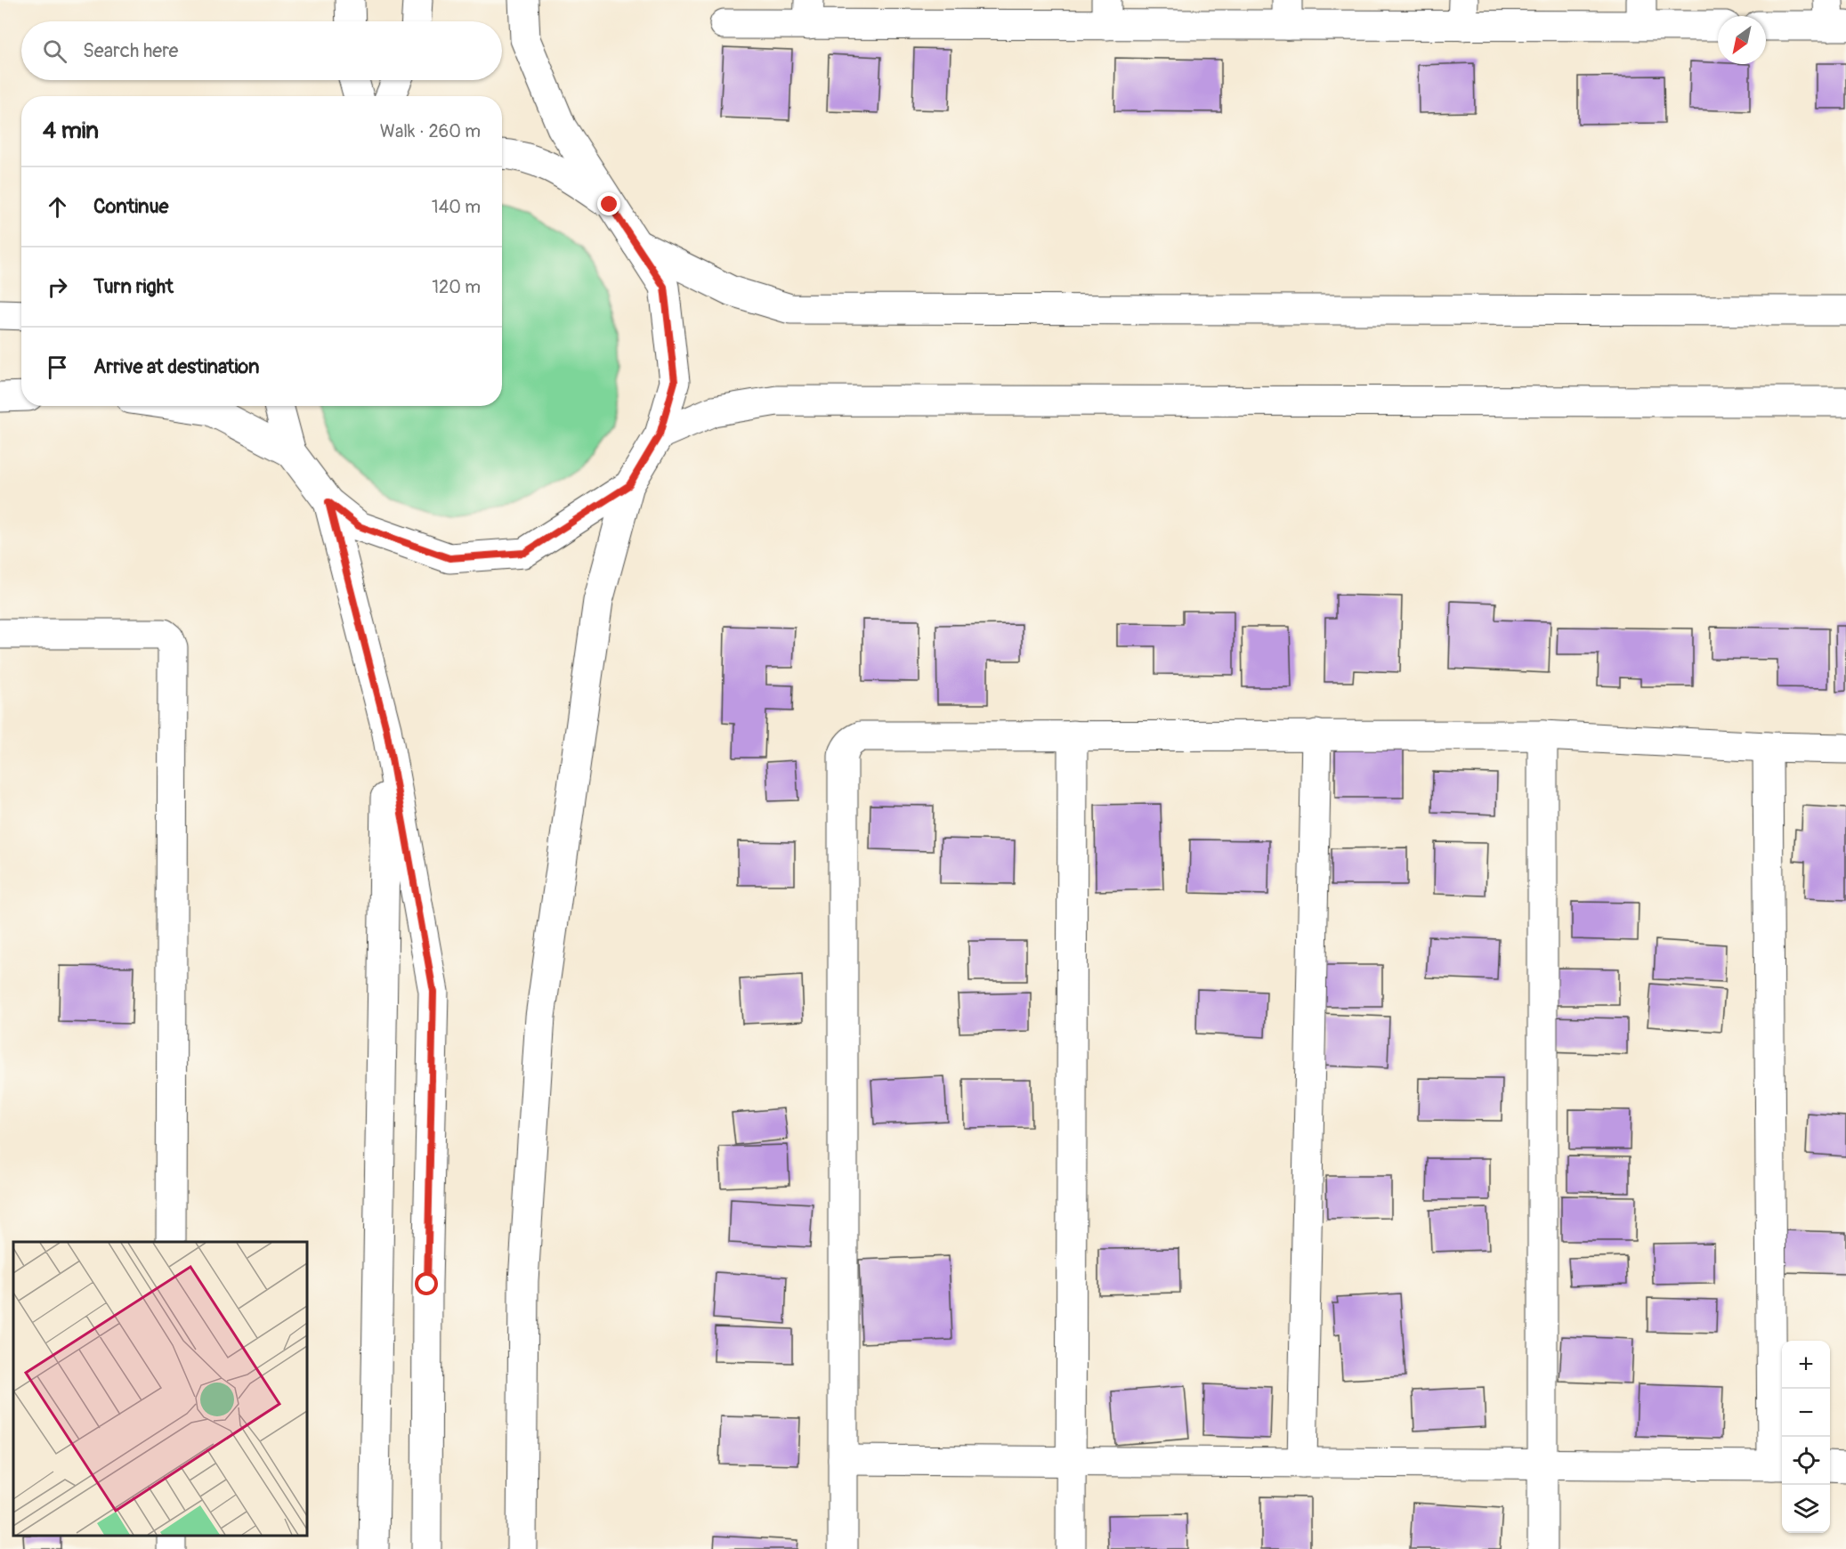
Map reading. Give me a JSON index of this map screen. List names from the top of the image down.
{
  "north": "bottom left",
  "page": {
    "search": "Search here",
    "heading": ["4 min", "Walk · 260 m"],
    "list": [
      ["Continue", "140 m"],
      ["Turn right", "120 m"],
      "Arrive at destination"
    ],
    "map_buttons": ["+", "−"]
  }
}
